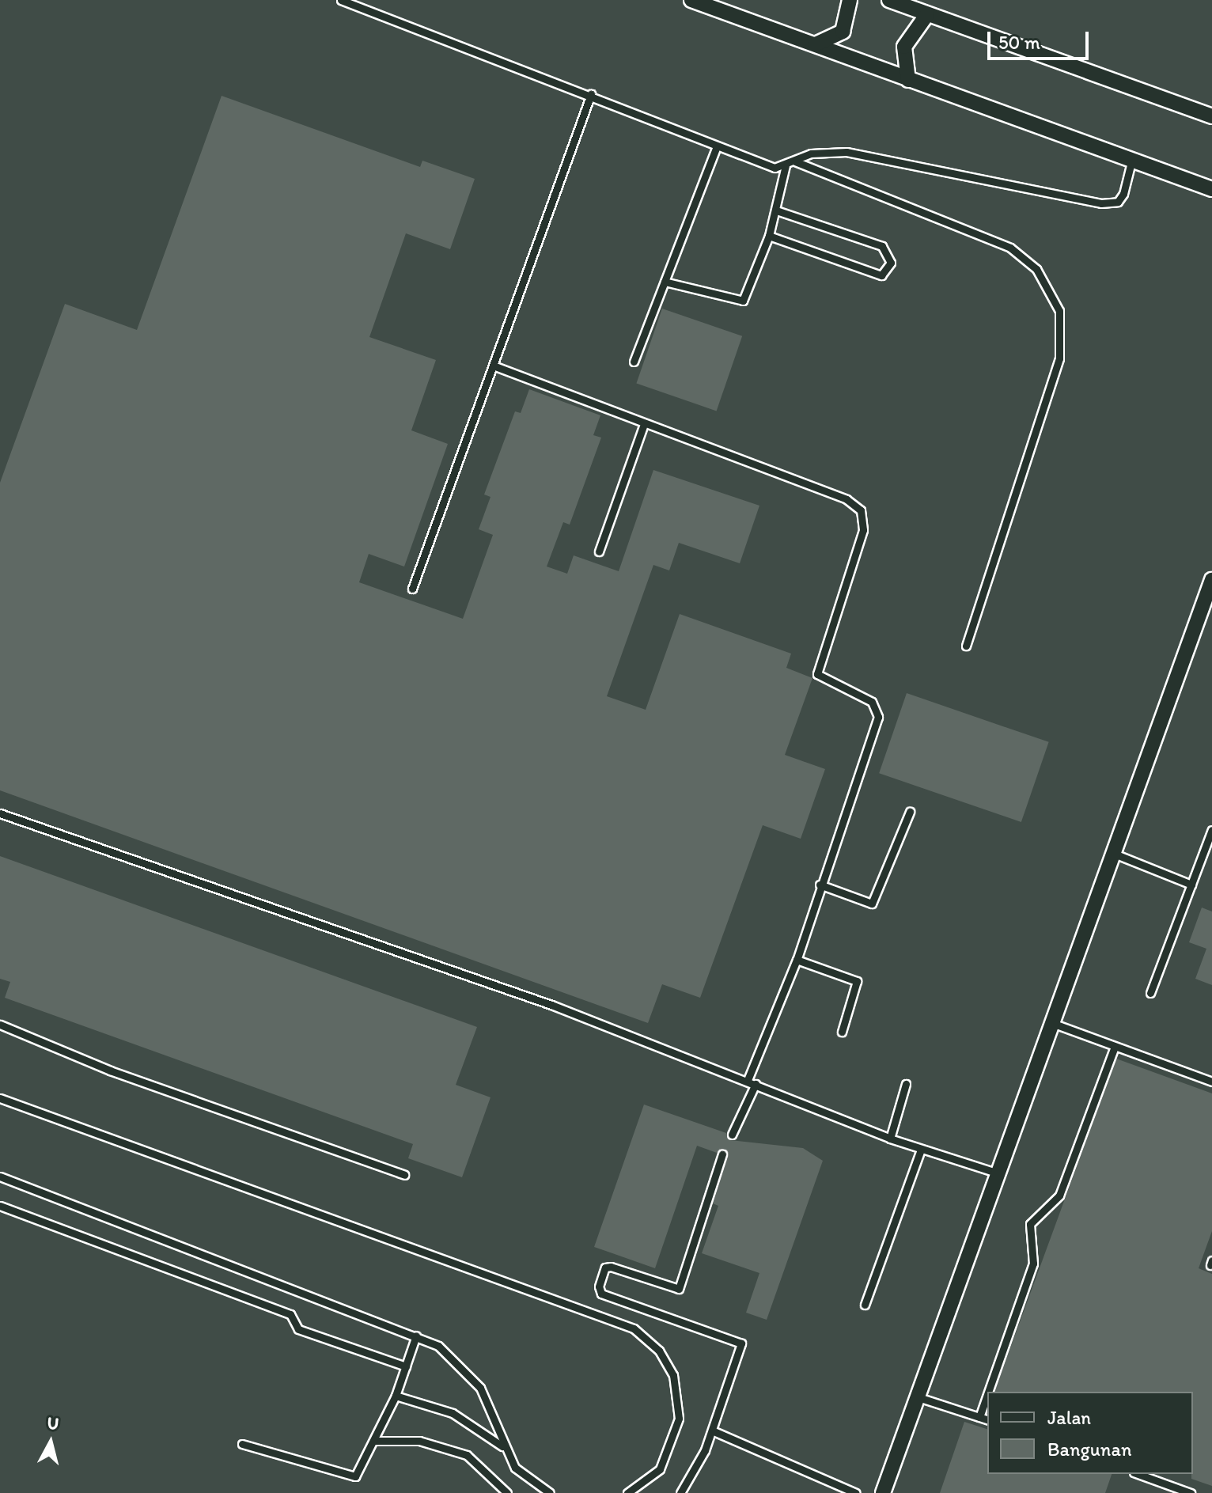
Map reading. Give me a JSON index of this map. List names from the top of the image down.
{
  "legend": ["Jalan", "Bangunan"],
  "scale_bar": "50 m",
  "north": "top"
}
